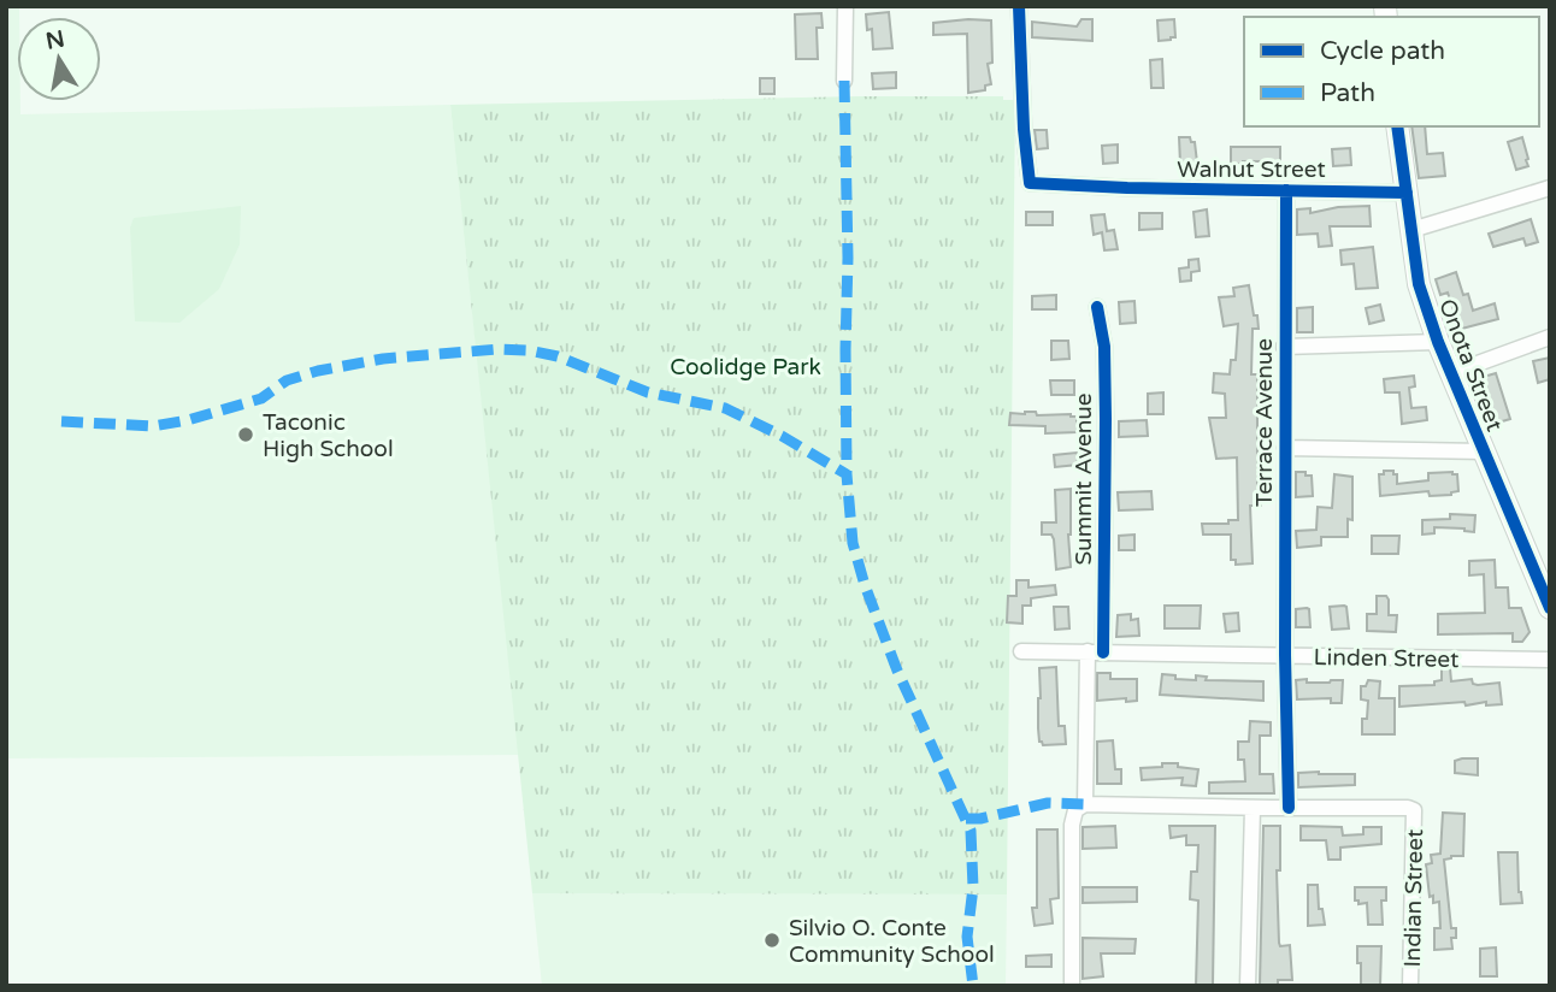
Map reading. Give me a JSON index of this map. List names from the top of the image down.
{
  "streets": {
    "street": [
      "Walnut Street",
      "Onota Street",
      "Terrace Avenue",
      "Summit Avenue",
      "Linden Street",
      "Indian Street"
    ]
  },
  "crossings": [
    ["Walnut Street", "Onota Street"],
    ["Walnut Street", "Terrace Avenue"],
    ["Terrace Avenue", "Linden Street"],
    ["Terrace Avenue", "Indian Street"],
    ["Summit Avenue", "Linden Street"]
  ],
  "parks": ["Coolidge Park"],
  "places": ["Taconic High School", "Silvio O. Conte Community School"],
  "legend": ["Cycle path", "Path"],
  "north": "top"
}
